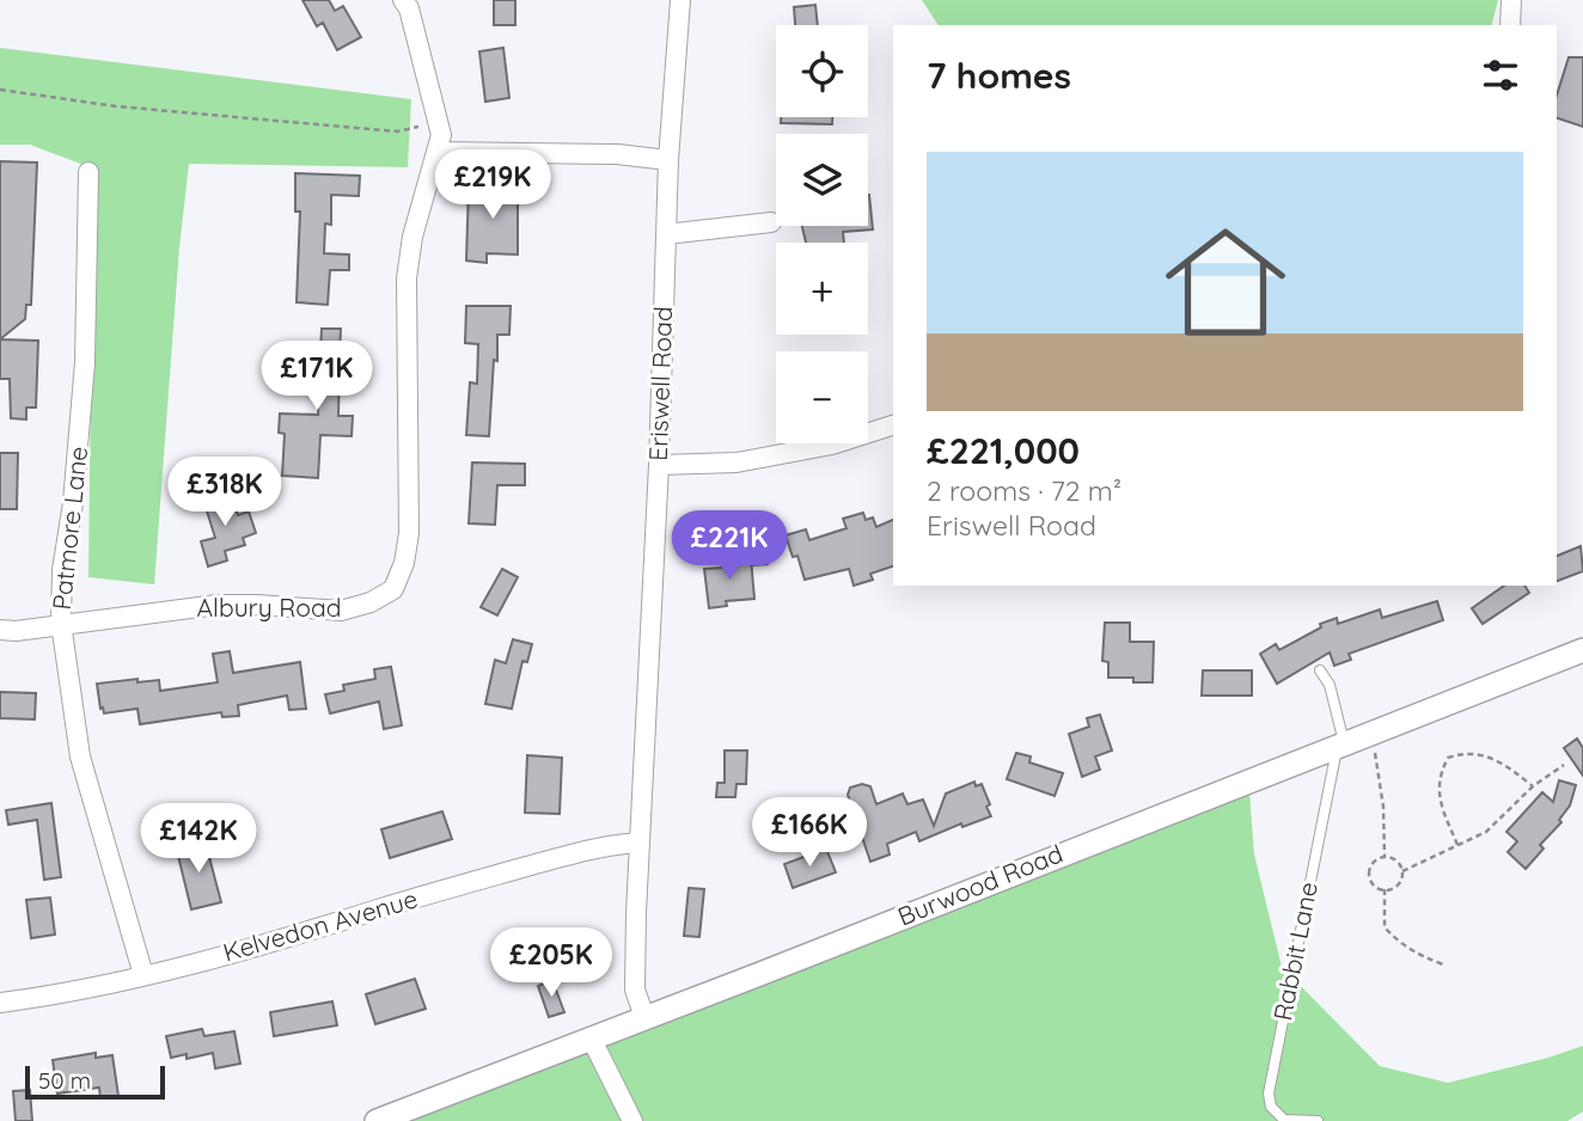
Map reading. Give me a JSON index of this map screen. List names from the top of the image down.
{
  "streets": {
    "street": [
      "Eriswell Road",
      "Patmore Lane",
      "Albury Road",
      "Burwood Road",
      "Kelvedon Avenue"
    ],
    "lane": ["Rabbit Lane"]
  },
  "crossings": [
    ["Eriswell Road", "Burwood Road"],
    ["Eriswell Road", "Kelvedon Avenue"],
    ["Patmore Lane", "Albury Road"],
    ["Patmore Lane", "Kelvedon Avenue"],
    ["Burwood Road", "Rabbit Lane"]
  ],
  "scale_bar": "50 m",
  "page": {
    "map_buttons": ["+", "−"],
    "heading": "7 homes",
    "list": [
      {
        "name": "£221,000",
        "note": "2 rooms · 72 m² · Eriswell Road"
      }
    ],
    "price": [
      "£219K",
      "£171K",
      "£318K",
      "£221K",
      "£166K",
      "£142K",
      "£205K"
    ],
    "scale": "50 m"
  }
}
